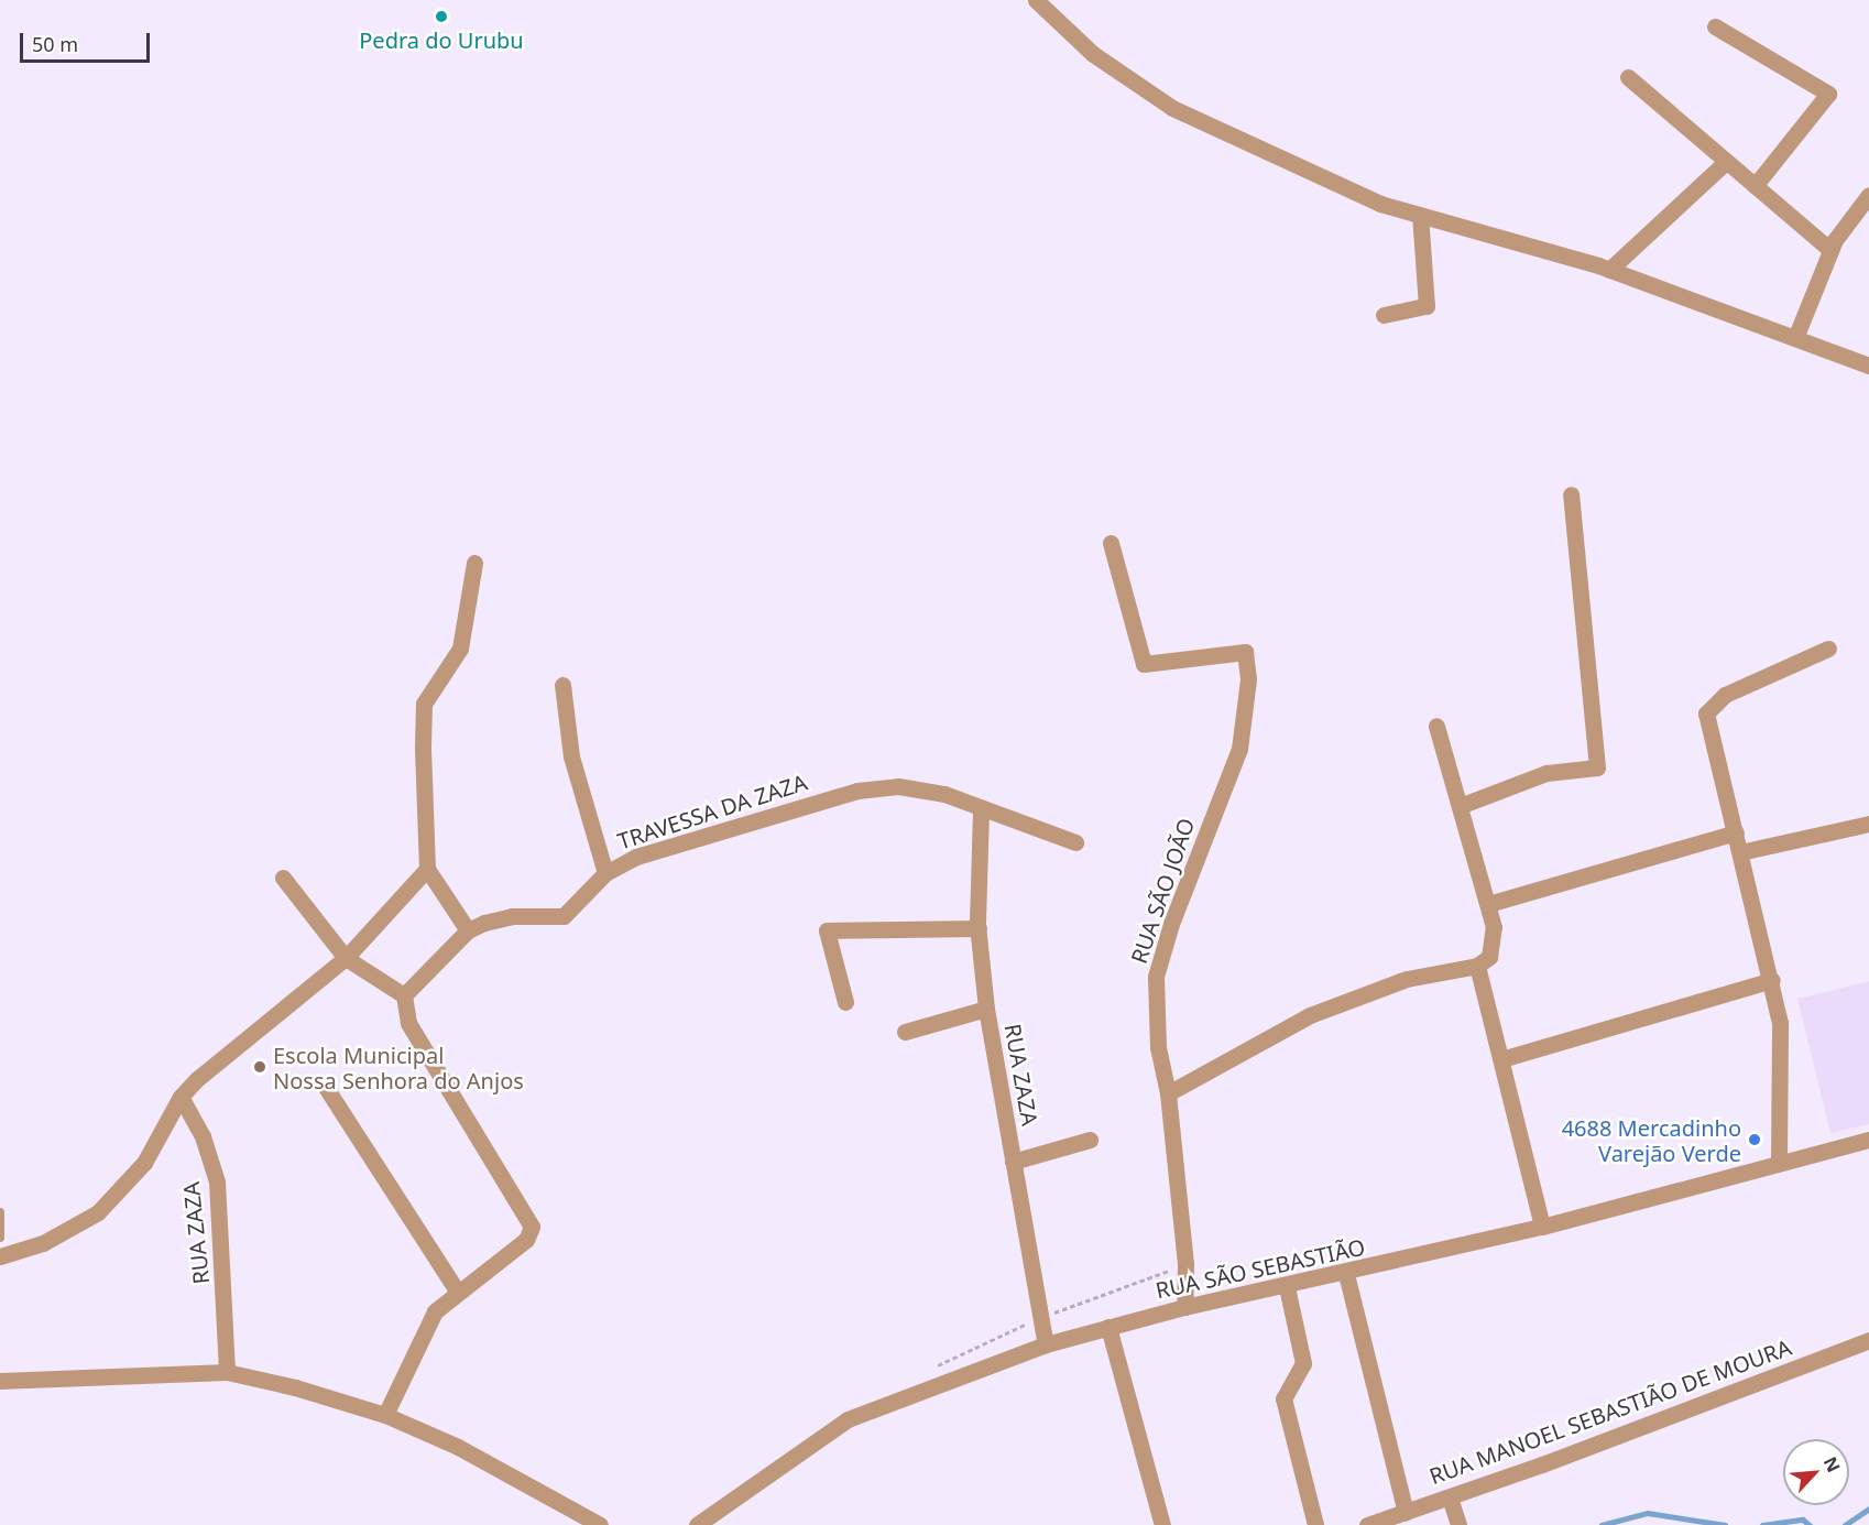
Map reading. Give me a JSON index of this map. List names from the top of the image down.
{
  "streets": {
    "street": [
      "TRAVESSA DA ZAZA",
      "RUA SÃO JOÃO",
      "RUA ZAZA",
      "RUA SÃO SEBASTIÃO",
      "RUA MANOEL SEBASTIÃO DE MOURA"
    ]
  },
  "crossings": [
    ["TRAVESSA DA ZAZA", "RUA ZAZA"],
    ["RUA SÃO JOÃO", "RUA SÃO SEBASTIÃO"],
    ["RUA ZAZA", "RUA SÃO SEBASTIÃO"]
  ],
  "places": ["Pedra do Urubu", "Escola Municipal Nossa Senhora do Anjos", "4688 Mercadinho Varejão Verde"],
  "scale_bar": "50 m",
  "north": "top right"
}
